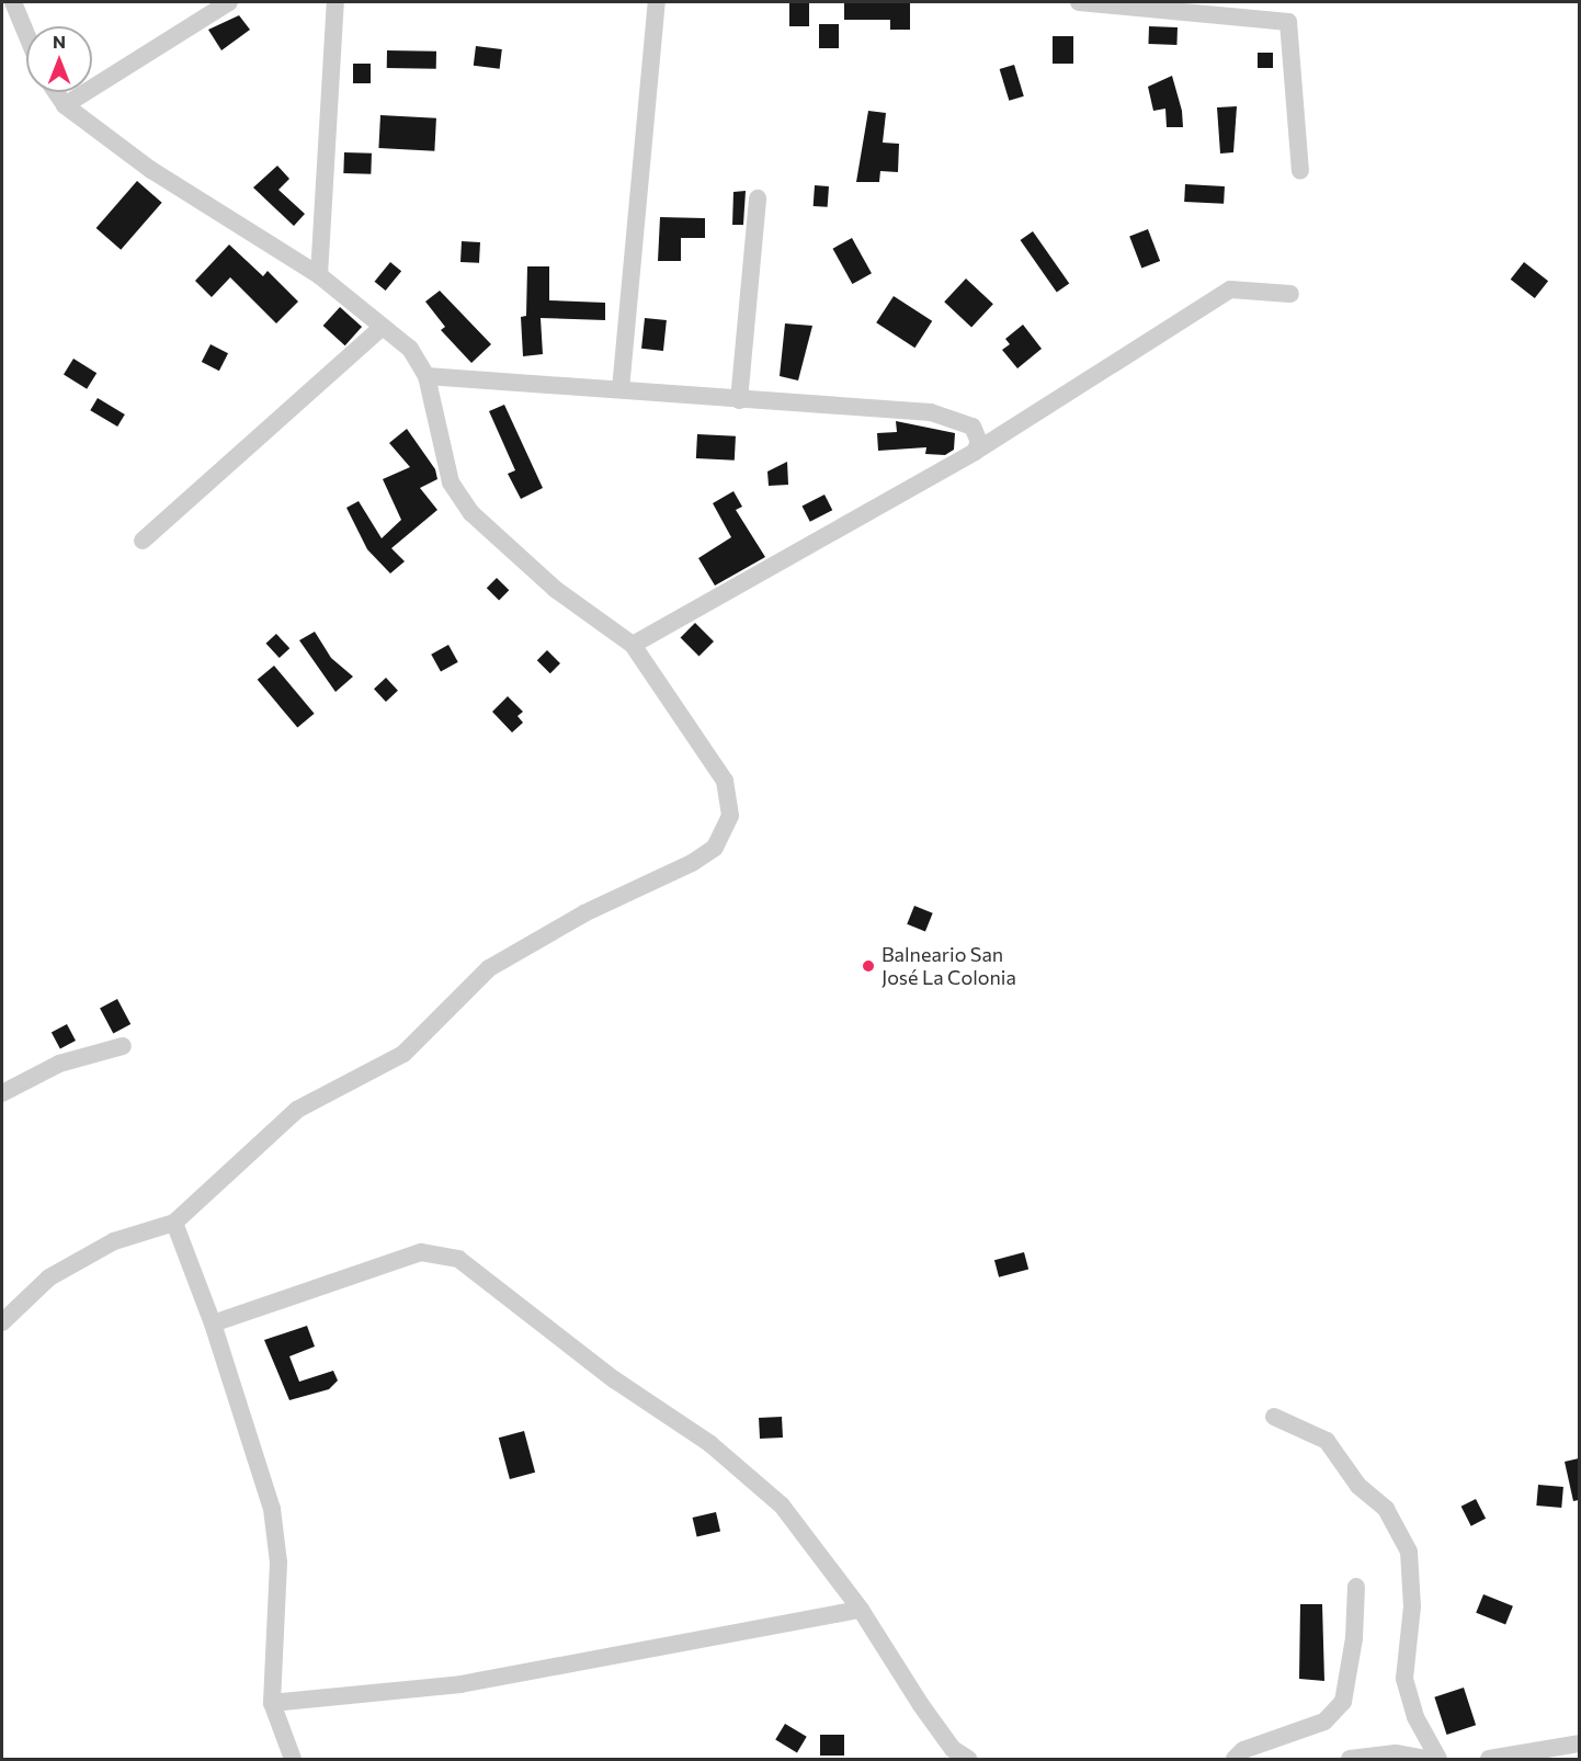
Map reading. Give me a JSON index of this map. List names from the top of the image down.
{
  "places": ["Balneario San José La Colonia"],
  "north": "top"
}
